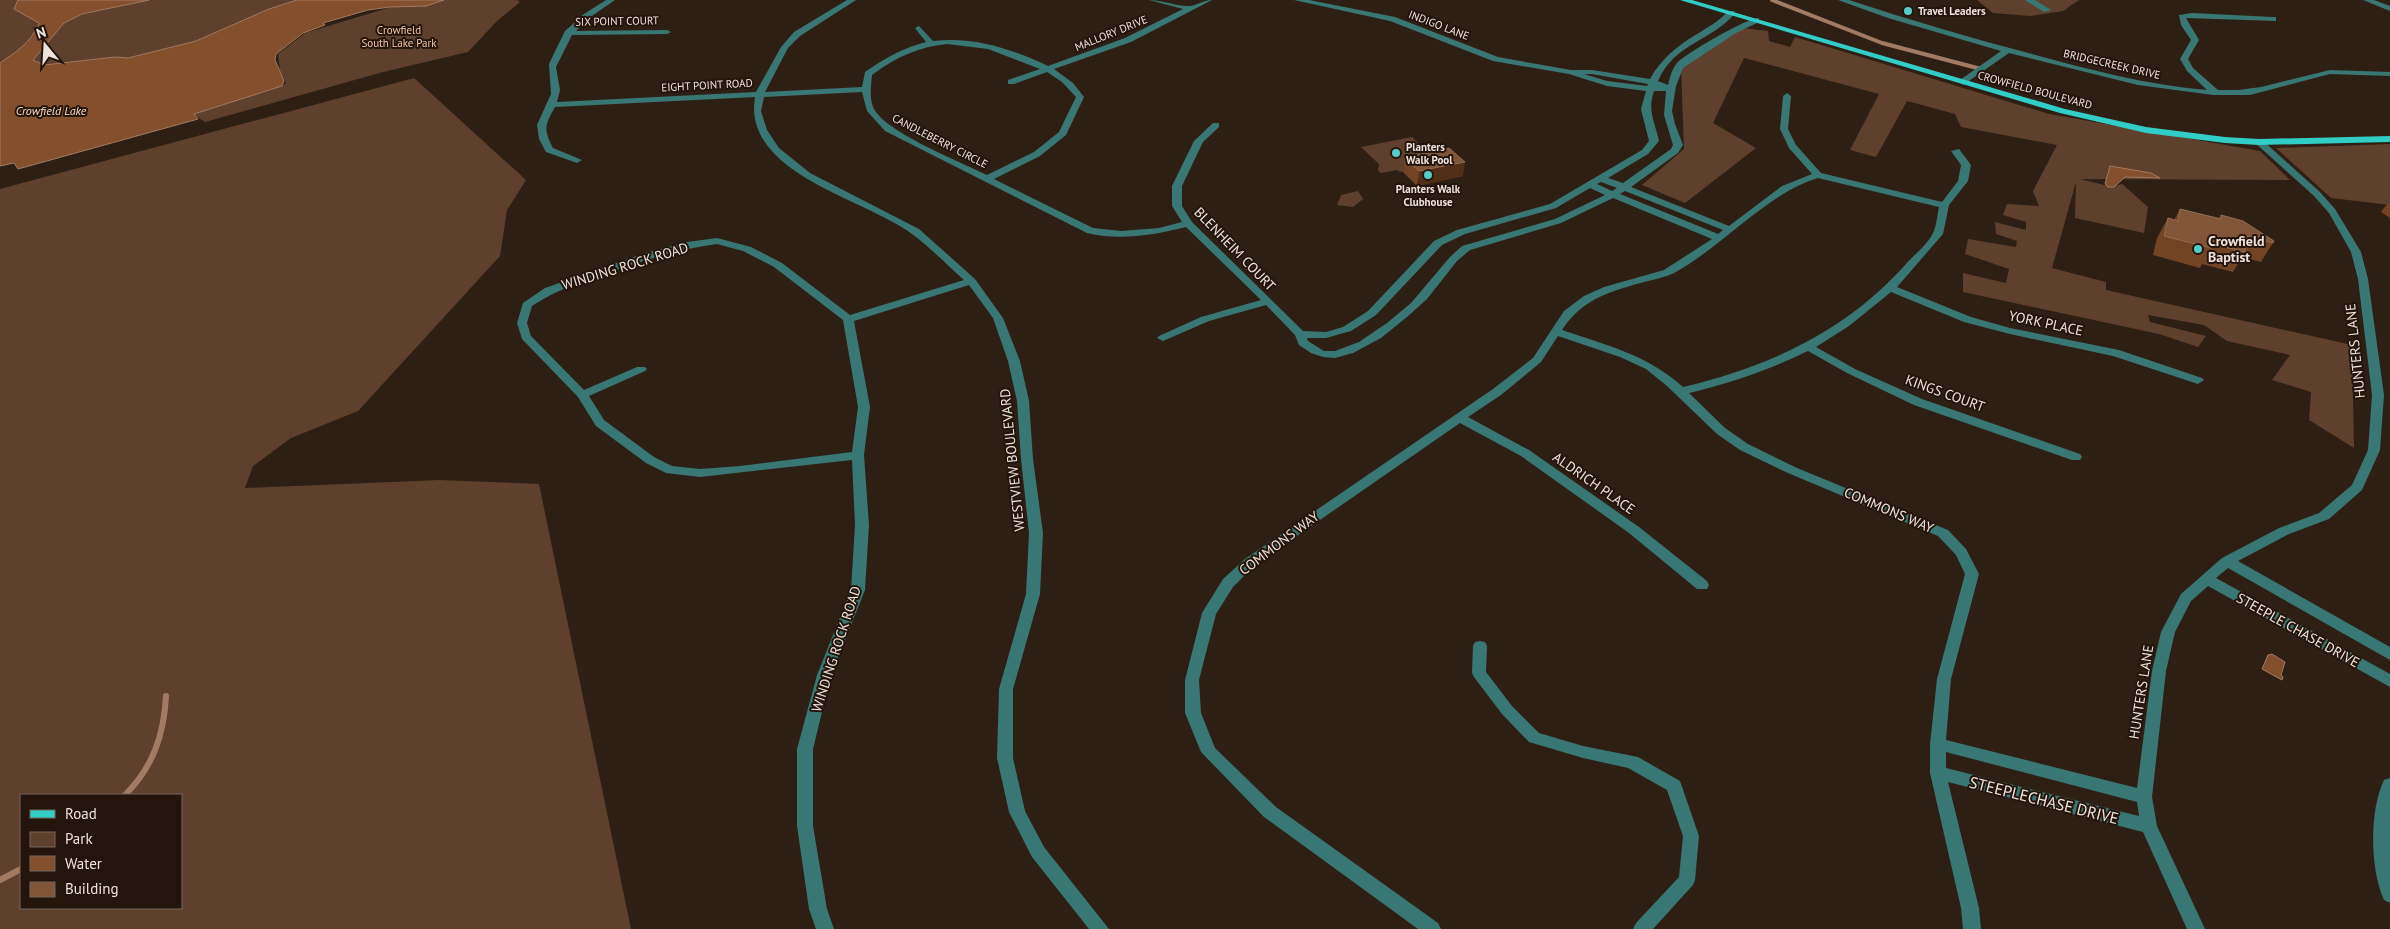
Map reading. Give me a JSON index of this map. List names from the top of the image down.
{
  "streets": {
    "main road": ["CROWFIELD BOULEVARD"],
    "street": [
      "SIX POINT COURT",
      "INDIGO LANE",
      "MALLORY DRIVE",
      "BRIDGECREEK DRIVE",
      "EIGHT POINT ROAD",
      "CANDLEBERRY CIRCLE",
      "BLENHEIM COURT",
      "WINDING ROCK ROAD",
      "YORK PLACE",
      "HUNTERS LANE",
      "KINGS COURT",
      "WESTVIEW BOULEVARD",
      "ALDRICH PLACE",
      "COMMONS WAY",
      "STEEPLE CHASE DRIVE",
      "STEEPLECHASE DRIVE"
    ]
  },
  "crossings": [
    ["INDIGO LANE", "BLENHEIM COURT"],
    ["MALLORY DRIVE", "CANDLEBERRY CIRCLE"],
    ["EIGHT POINT ROAD", "CANDLEBERRY CIRCLE"],
    ["EIGHT POINT ROAD", "WESTVIEW BOULEVARD"],
    ["CROWFIELD BOULEVARD", "HUNTERS LANE"],
    ["CANDLEBERRY CIRCLE", "BLENHEIM COURT"],
    ["HUNTERS LANE", "STEEPLE CHASE DRIVE"],
    ["HUNTERS LANE", "STEEPLECHASE DRIVE"],
    ["ALDRICH PLACE", "COMMONS WAY"],
    ["COMMONS WAY", "STEEPLECHASE DRIVE"]
  ],
  "water": ["Crowfield Lake"],
  "parks": ["Crowfield South Lake Park"],
  "places": [
    "Travel Leaders",
    "Planters Walk Pool",
    "Planters Walk Clubhouse",
    "Crowfield Baptist"
  ],
  "legend": [
    "Road",
    "Park",
    "Water",
    "Building"
  ],
  "north": "top"
}
